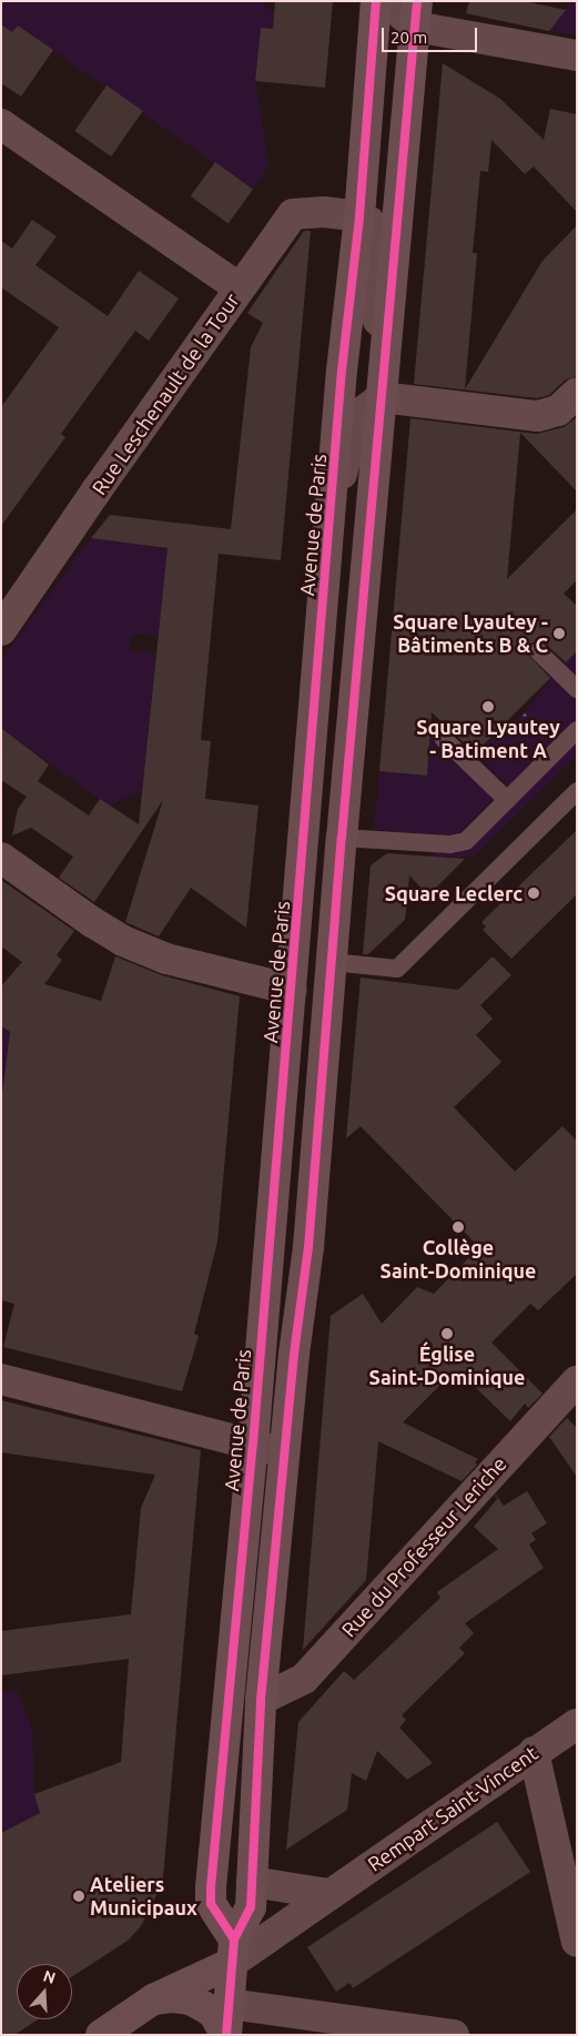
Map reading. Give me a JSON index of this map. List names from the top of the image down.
{
  "streets": {
    "main road": ["Avenue de Paris"],
    "street": ["Rue Leschenault de la Tour", "Rue du Professeur Leriche", "Rempart Saint-Vincent"]
  },
  "crossings": [
    ["Rue Leschenault de la Tour", "Avenue de Paris"],
    ["Avenue de Paris", "Rempart Saint-Vincent"]
  ],
  "places": [
    "Square Lyautey - Bâtiments B & C",
    "Square Lyautey - Batiment A",
    "Square Leclerc",
    "Collège Saint-Dominique",
    "Église Saint-Dominique",
    "Ateliers Municipaux"
  ],
  "scale_bar": "20 m",
  "north": "top"
}
